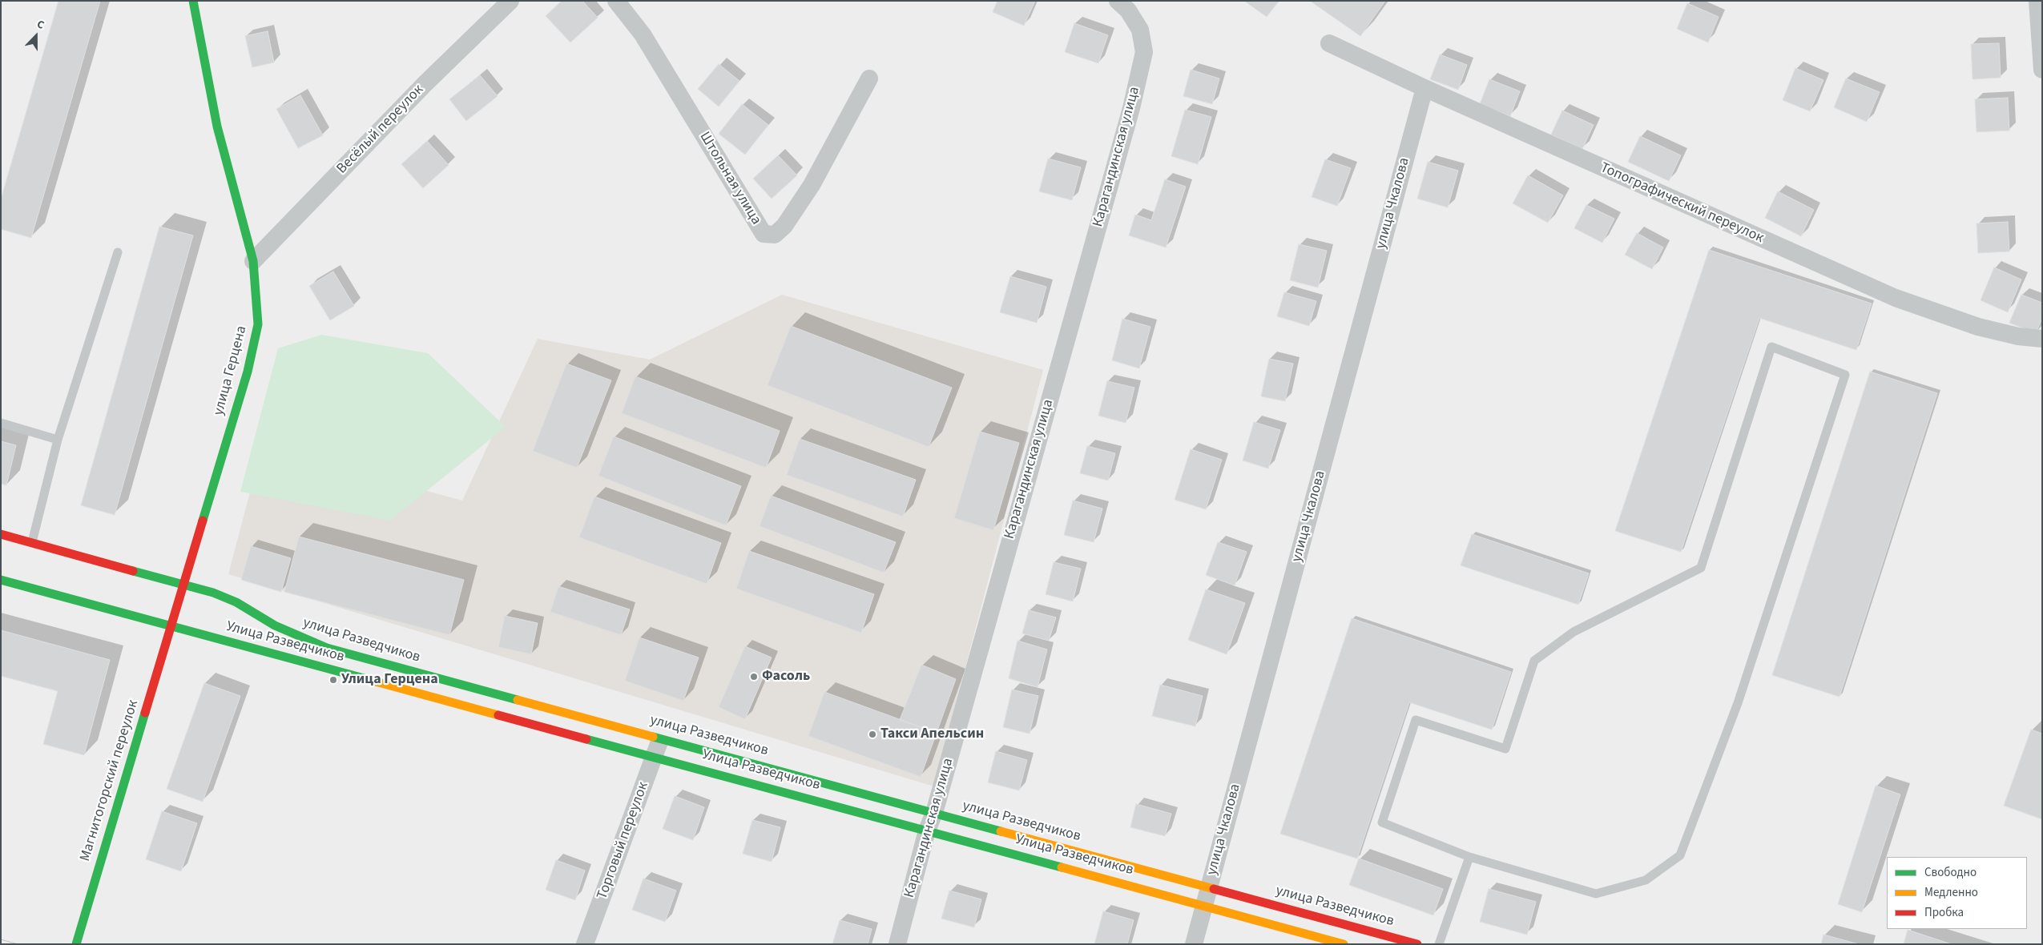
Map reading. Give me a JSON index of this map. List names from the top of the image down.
{
  "streets": {
    "main road": [
      "улица Герцена",
      "улица Разведчиков",
      "Улица Разведчиков",
      "Магнитогорский переулок"
    ],
    "street": [
      "Весёлый переулок",
      "Карагандинская улица",
      "Штольная улица",
      "улица Чкалова",
      "Топографический переулок",
      "Торговый переулок"
    ]
  },
  "crossings": [
    ["Весёлый переулок", "улица Герцена"],
    ["Карагандинская улица", "улица Разведчиков"],
    ["Карагандинская улица", "Улица Разведчиков"],
    ["улица Чкалова", "Топографический переулок"],
    ["улица Чкалова", "улица Разведчиков"],
    ["улица Чкалова", "Улица Разведчиков"],
    ["улица Герцена", "улица Разведчиков"],
    ["улица Герцена", "Улица Разведчиков"],
    ["улица Герцена", "Магнитогорский переулок"],
    ["улица Разведчиков", "Торговый переулок"],
    ["Улица Разведчиков", "Магнитогорский переулок"],
    ["Улица Разведчиков", "Торговый переулок"]
  ],
  "places": ["Фасоль", "Улица Герцена", "Такси Апельсин"],
  "legend": ["Свободно", "Медленно", "Пробка"],
  "north": "top"
}
